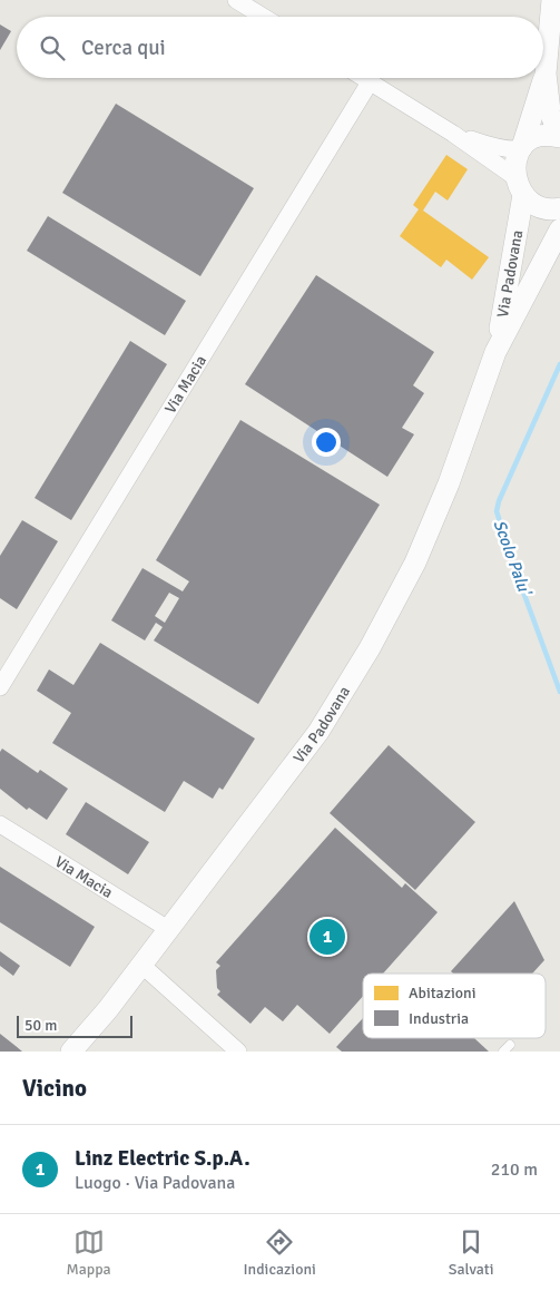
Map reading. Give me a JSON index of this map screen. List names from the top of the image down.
{
  "streets": {
    "street": ["Via Padovana", "Via Macia"]
  },
  "crossings": [
    ["Via Padovana", "Via Macia"]
  ],
  "water": ["Scolo Palu'"],
  "legend": ["Abitazioni", "Industria"],
  "scale_bar": "50 m",
  "page": {
    "search": "Cerca qui",
    "pins": "1",
    "scale": "50 m",
    "heading": "Vicino",
    "list": [
      {
        "mark": "1",
        "name": "Linz Electric S.p.A.",
        "note": "Luogo · Via Padovana",
        "value": "210 m"
      }
    ],
    "nav": ["Mappa", "Indicazioni", "Salvati"]
  }
}
